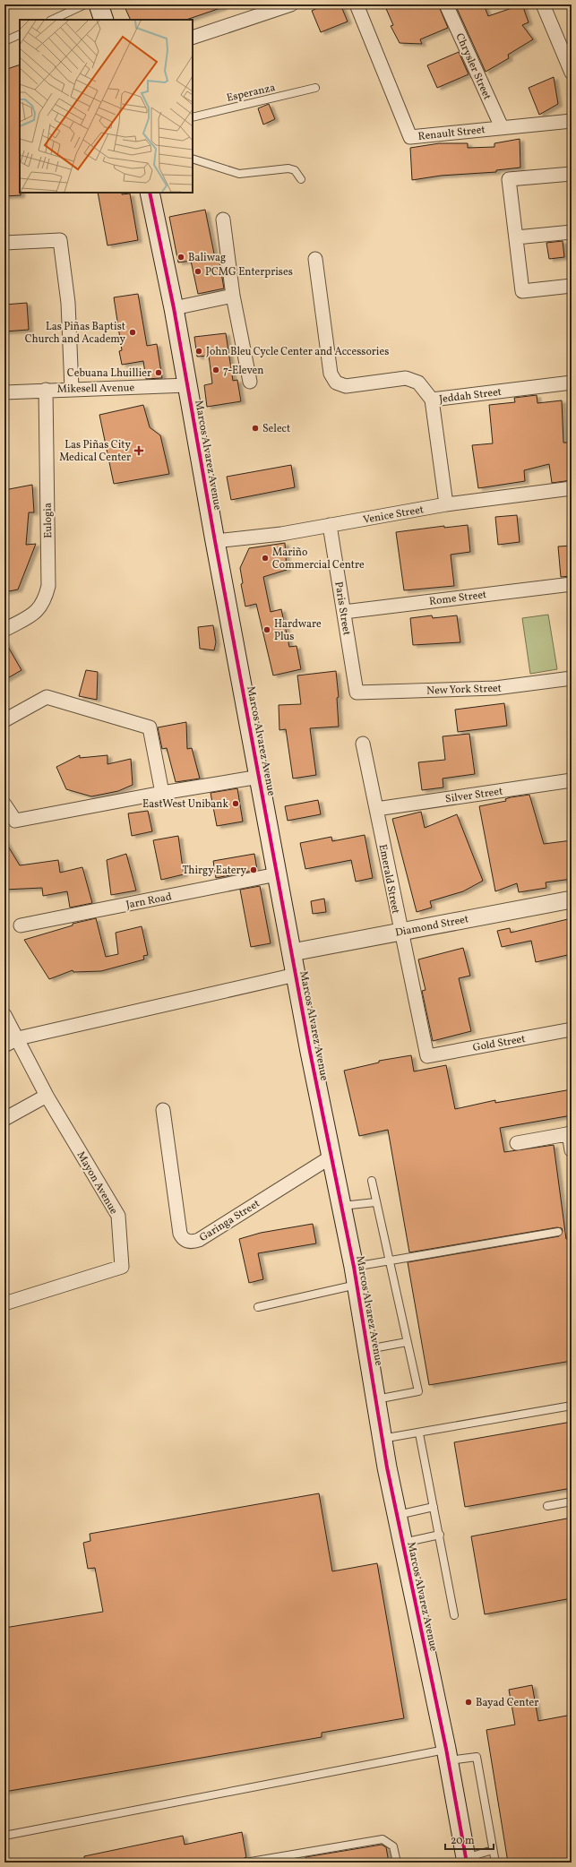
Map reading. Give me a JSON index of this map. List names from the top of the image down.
{
  "streets": {
    "main road": ["Marcos Alvarez Avenue"],
    "street": [
      "Chrysler Street",
      "Renault Street",
      "Mikesell Avenue",
      "Jeddah Street",
      "Venice Street",
      "Eulogia",
      "Rome Street",
      "Paris Street",
      "New York Street",
      "Silver Street",
      "Emerald Street",
      "Jarn Road",
      "Diamond Street",
      "Gold Street",
      "Mayon Avenue",
      "Garinga Street"
    ],
    "lane": ["Esperanza"]
  },
  "crossings": [
    ["Chrysler Street", "Renault Street"],
    ["Mikesell Avenue", "Marcos Alvarez Avenue"],
    ["Mikesell Avenue", "Eulogia"],
    ["Jeddah Street", "Venice Street"],
    ["Marcos Alvarez Avenue", "Venice Street"],
    ["Marcos Alvarez Avenue", "Jarn Road"],
    ["Marcos Alvarez Avenue", "Diamond Street"],
    ["Marcos Alvarez Avenue", "Garinga Street"],
    ["Venice Street", "Paris Street"],
    ["Rome Street", "Paris Street"],
    ["Paris Street", "New York Street"],
    ["Silver Street", "Emerald Street"],
    ["Emerald Street", "Diamond Street"],
    ["Emerald Street", "Gold Street"]
  ],
  "places": {
    "other": [
      "Baliwag",
      "PCMG Enterprises",
      "Las Piñas Baptist Church and Academy",
      "John Bleu Cycle Center and Accessories",
      "7-Eleven",
      "Cebuana Lhuillier",
      "Select",
      "Mariño Commercial Centre",
      "Hardware Plus",
      "EastWest Unibank",
      "Thirgy Eatery",
      "Bayad Center"
    ],
    "health": ["Las Piñas City Medical Center"]
  },
  "scale_bar": "20 m"
}
